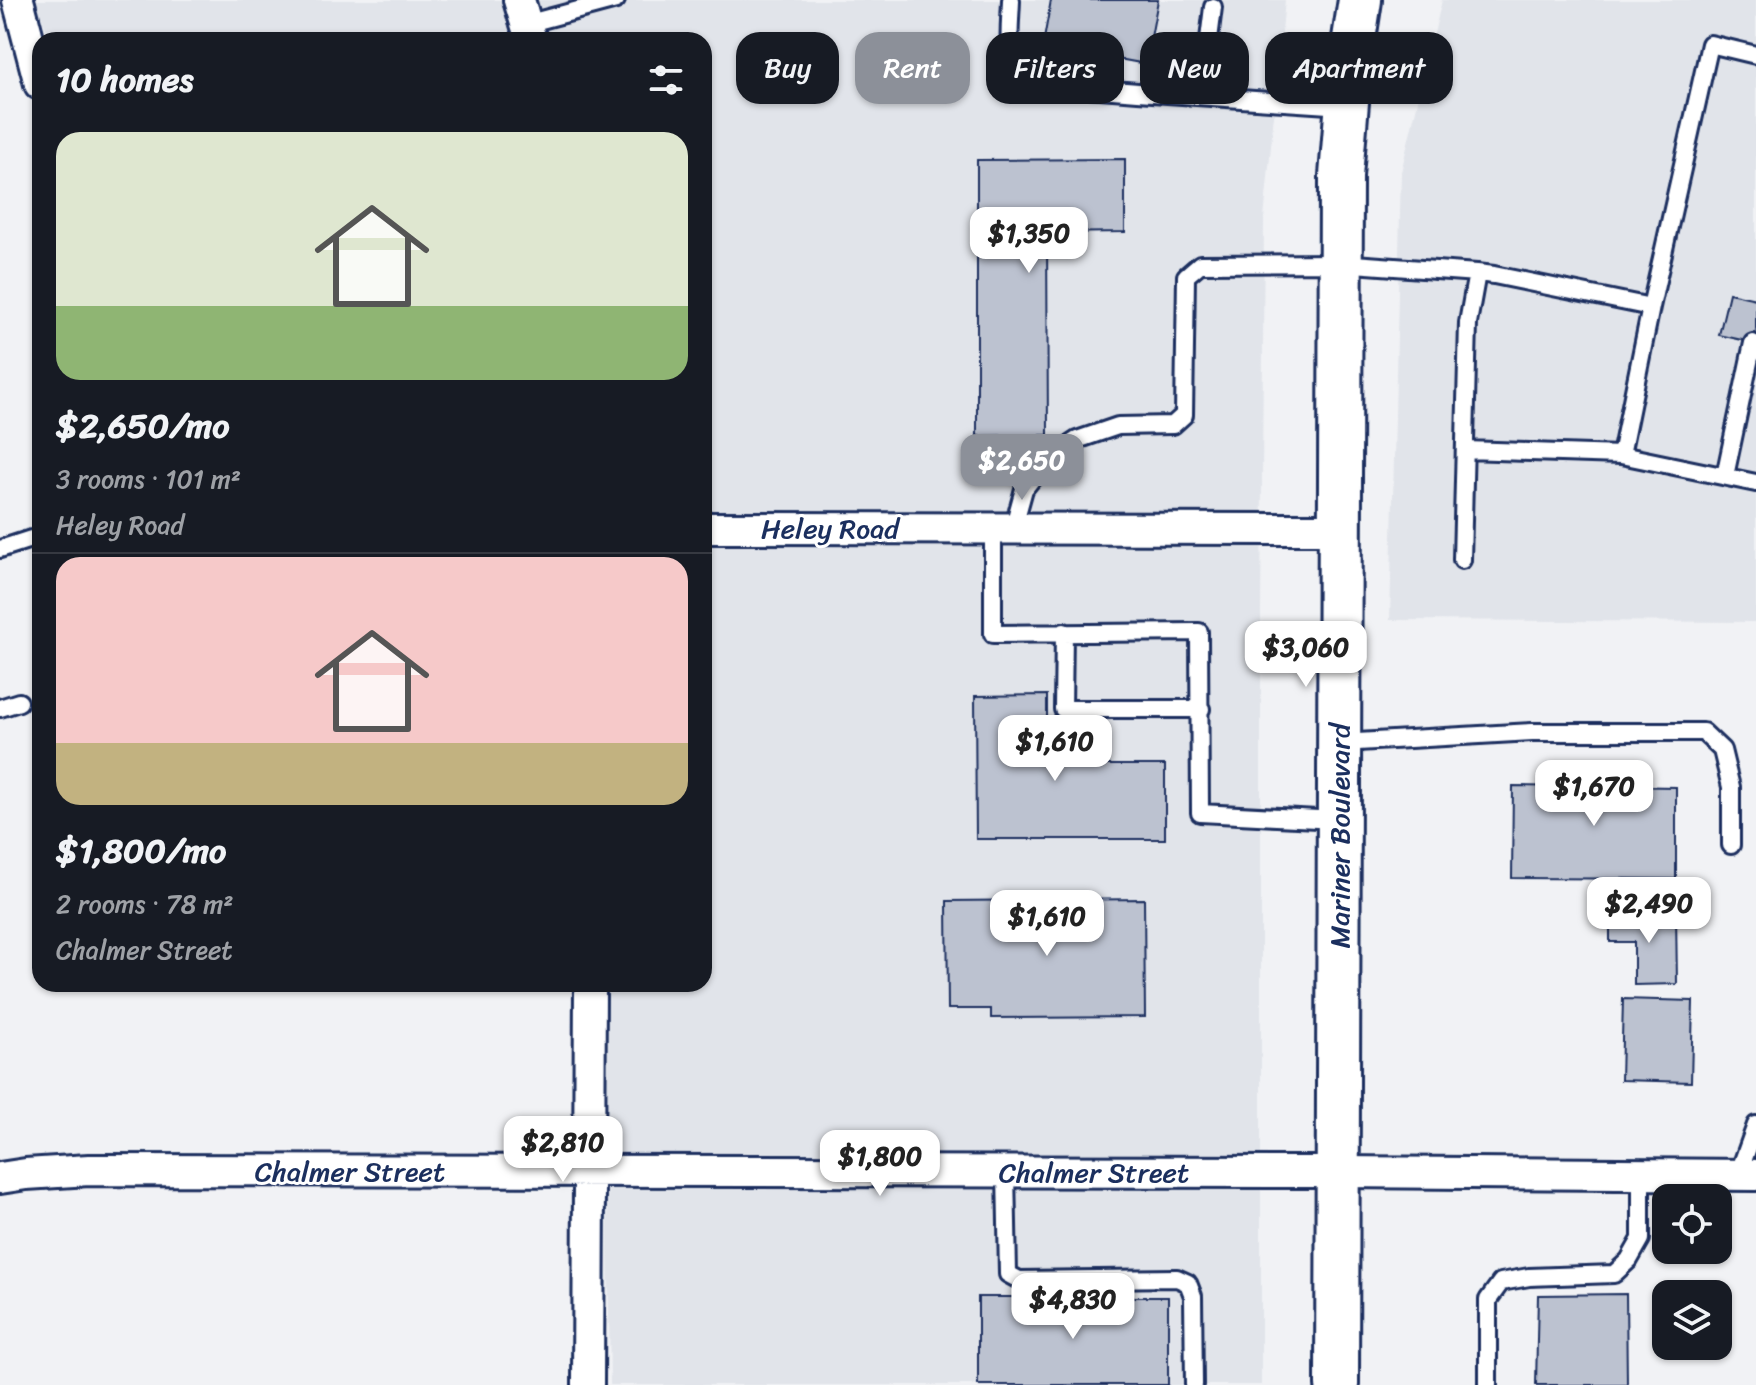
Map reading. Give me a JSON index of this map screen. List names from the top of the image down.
{
  "streets": {
    "main road": ["Mariner Boulevard"],
    "street": ["Heley Road", "Chalmer Street"]
  },
  "crossings": [
    ["Heley Road", "Mariner Boulevard"],
    ["Mariner Boulevard", "Chalmer Street"]
  ],
  "page": {
    "chip": [
      "Buy",
      "Rent",
      "Filters",
      "New",
      "Apartment"
    ],
    "heading": "10 homes",
    "list": [
      {
        "name": "$2,650/mo",
        "note": "3 rooms · 101 m² · Heley Road"
      },
      {
        "name": "$1,800/mo",
        "note": "2 rooms · 78 m² · Chalmer Street"
      }
    ],
    "price": [
      "$1,350",
      "$2,650",
      "$3,060",
      "$1,610",
      "$1,670",
      "$2,490",
      "$1,610",
      "$2,810",
      "$1,800",
      "$4,830"
    ]
  }
}
